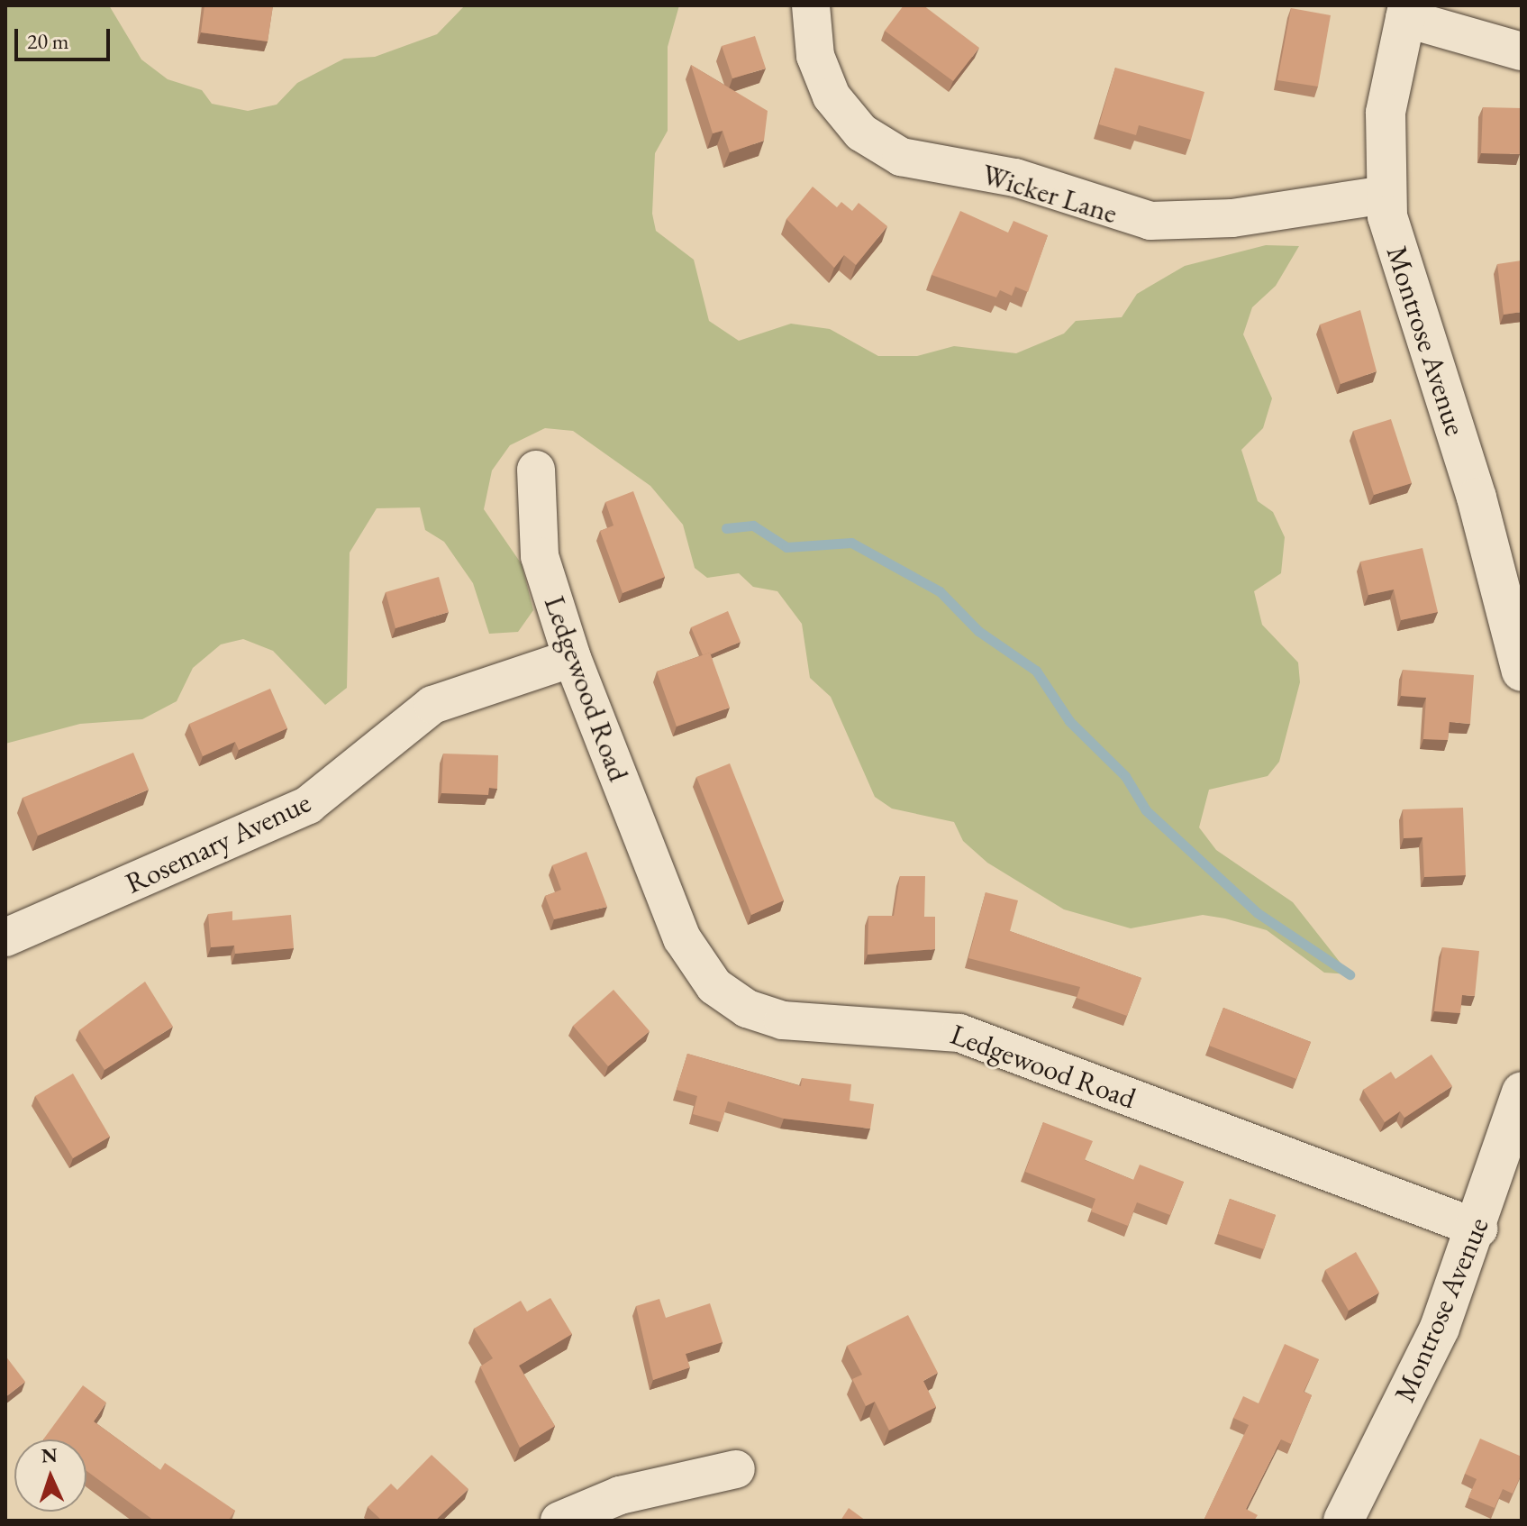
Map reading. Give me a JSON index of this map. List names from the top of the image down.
{
  "streets": {
    "main road": ["Montrose Avenue"],
    "street": ["Wicker Lane", "Ledgewood Road", "Rosemary Avenue"]
  },
  "crossings": [
    ["Wicker Lane", "Montrose Avenue"],
    ["Montrose Avenue", "Ledgewood Road"],
    ["Ledgewood Road", "Rosemary Avenue"]
  ],
  "scale_bar": "20 m",
  "north": "top"
}
